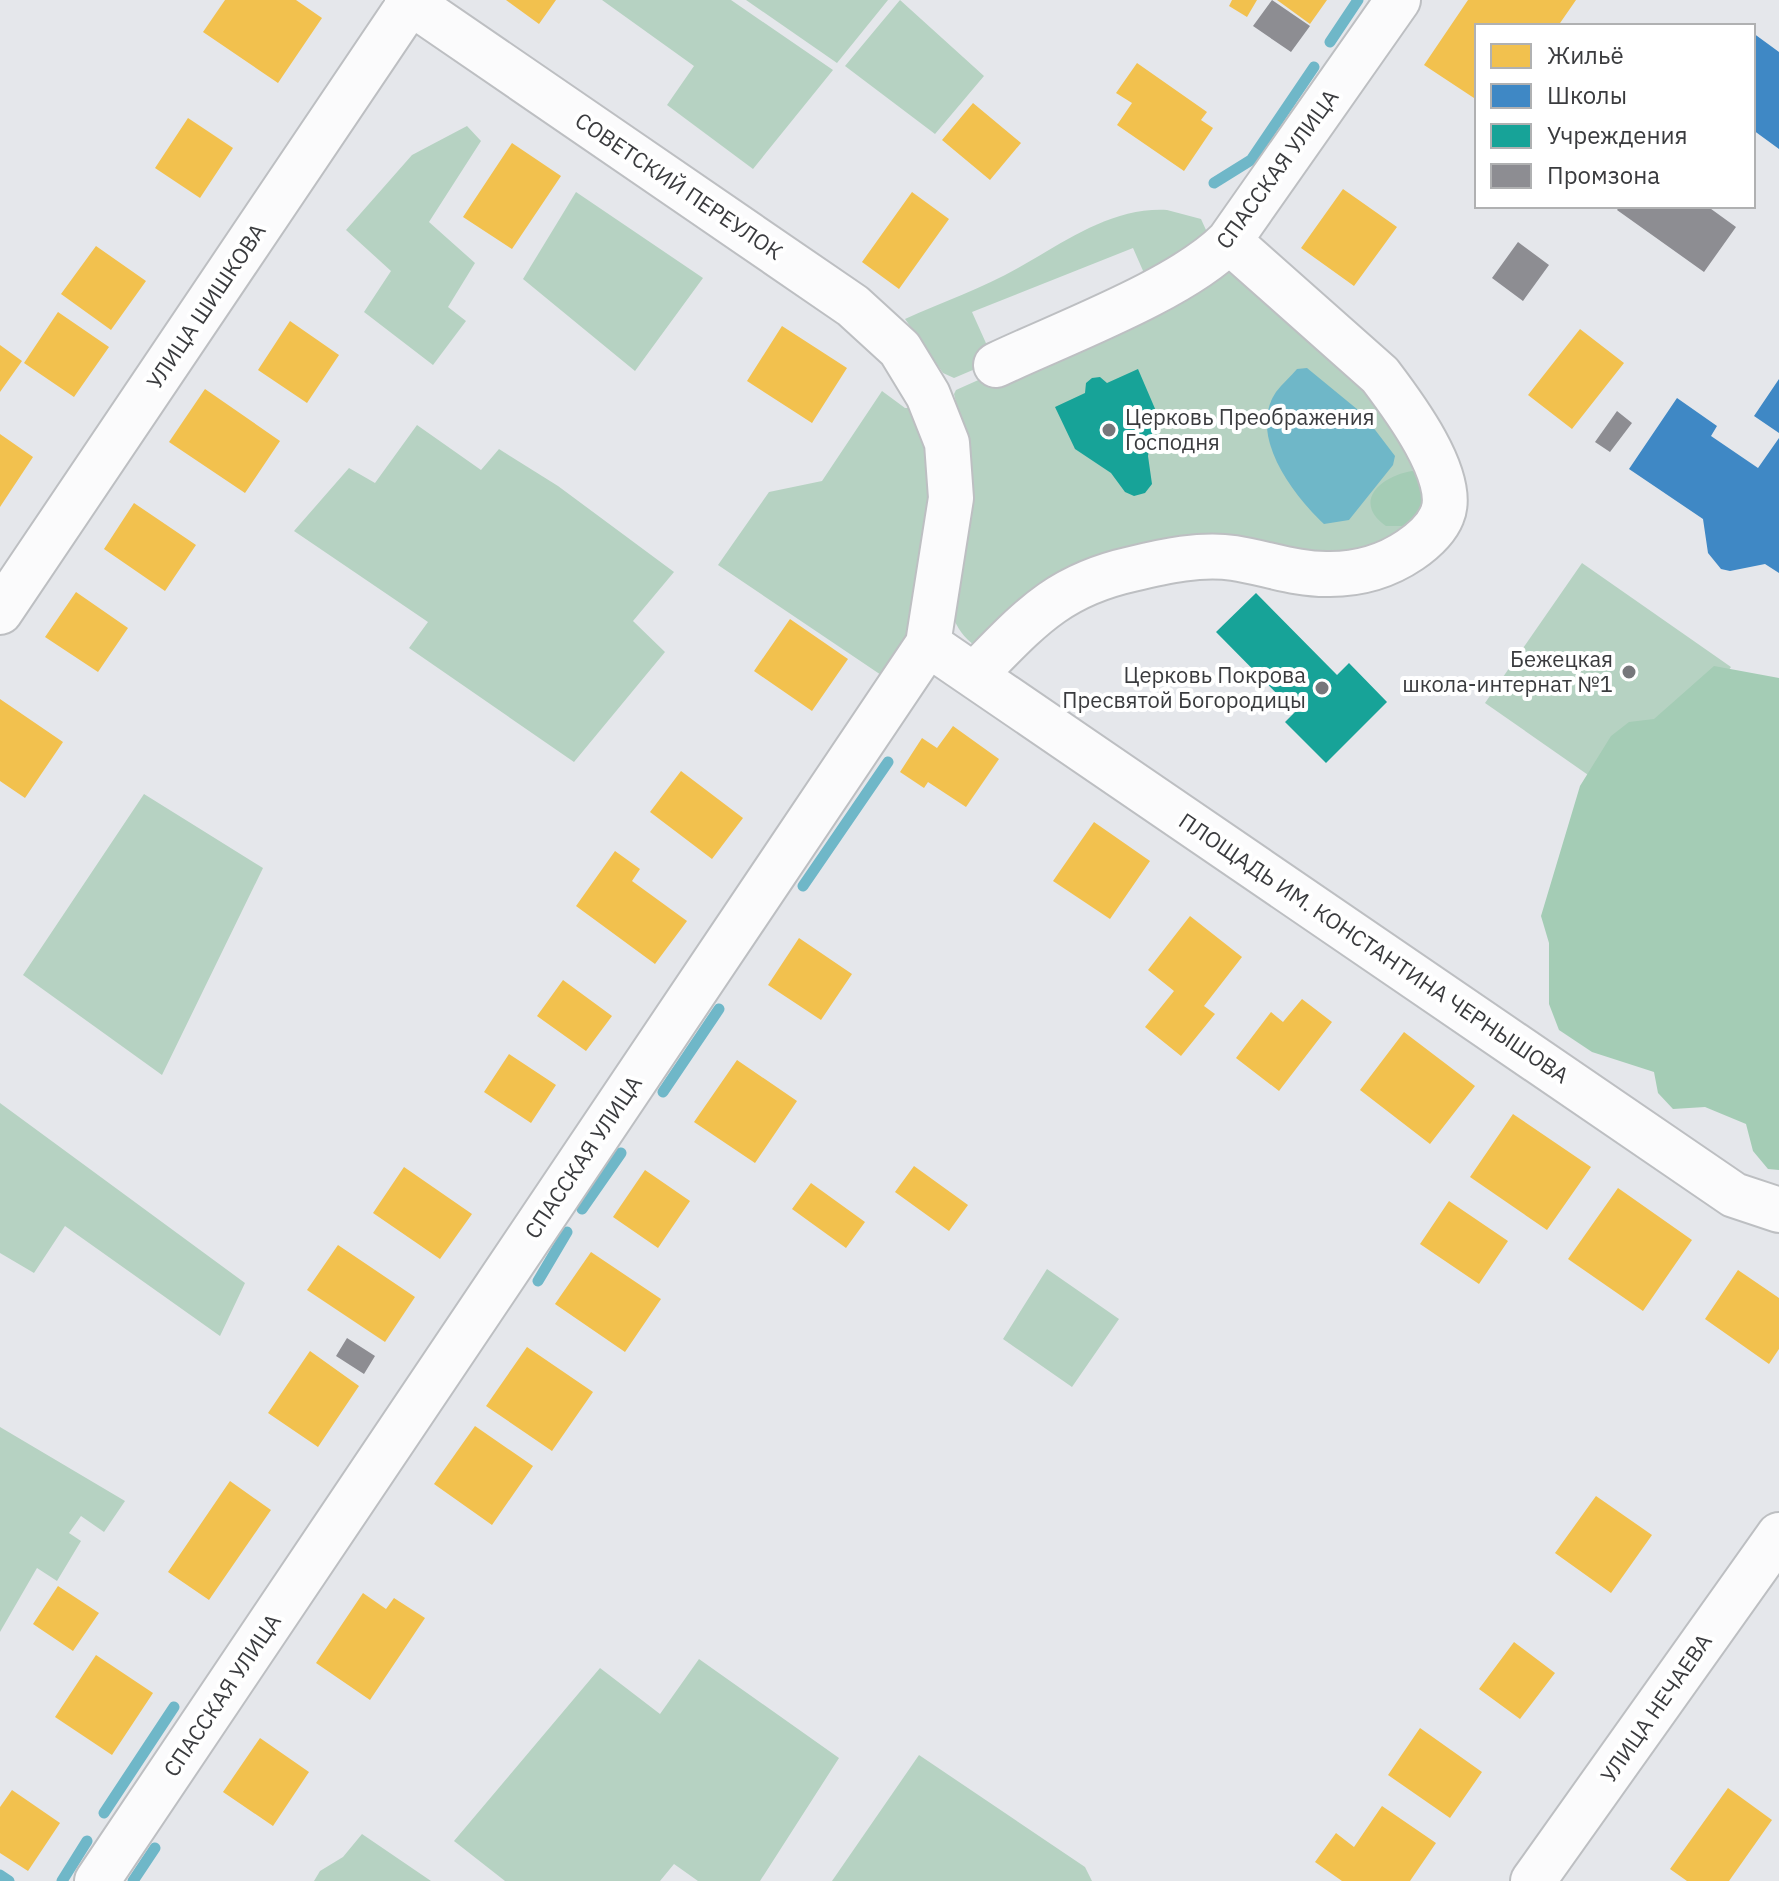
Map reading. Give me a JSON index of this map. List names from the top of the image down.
{
  "streets": {
    "street": [
      "СПАССКАЯ УЛИЦА",
      "СОВЕТСКИЙ ПЕРЕУЛОК",
      "УЛИЦА ШИШКОВА",
      "ПЛОЩАДЬ ИМ. КОНСТАНТИНА ЧЕРНЫШОВА",
      "УЛИЦА НЕЧАЕВА"
    ]
  },
  "crossings": [
    ["СПАССКАЯ УЛИЦА", "СОВЕТСКИЙ ПЕРЕУЛОК"],
    ["СПАССКАЯ УЛИЦА", "ПЛОЩАДЬ ИМ. КОНСТАНТИНА ЧЕРНЫШОВА"],
    ["СОВЕТСКИЙ ПЕРЕУЛОК", "УЛИЦА ШИШКОВА"]
  ],
  "places": ["Церковь Преображения Господня", "Бежецкая школа-интернат №1", "Церковь Покрова Пресвятой Богородицы"],
  "legend": [
    "Жильё",
    "Школы",
    "Учреждения",
    "Промзона"
  ]
}
